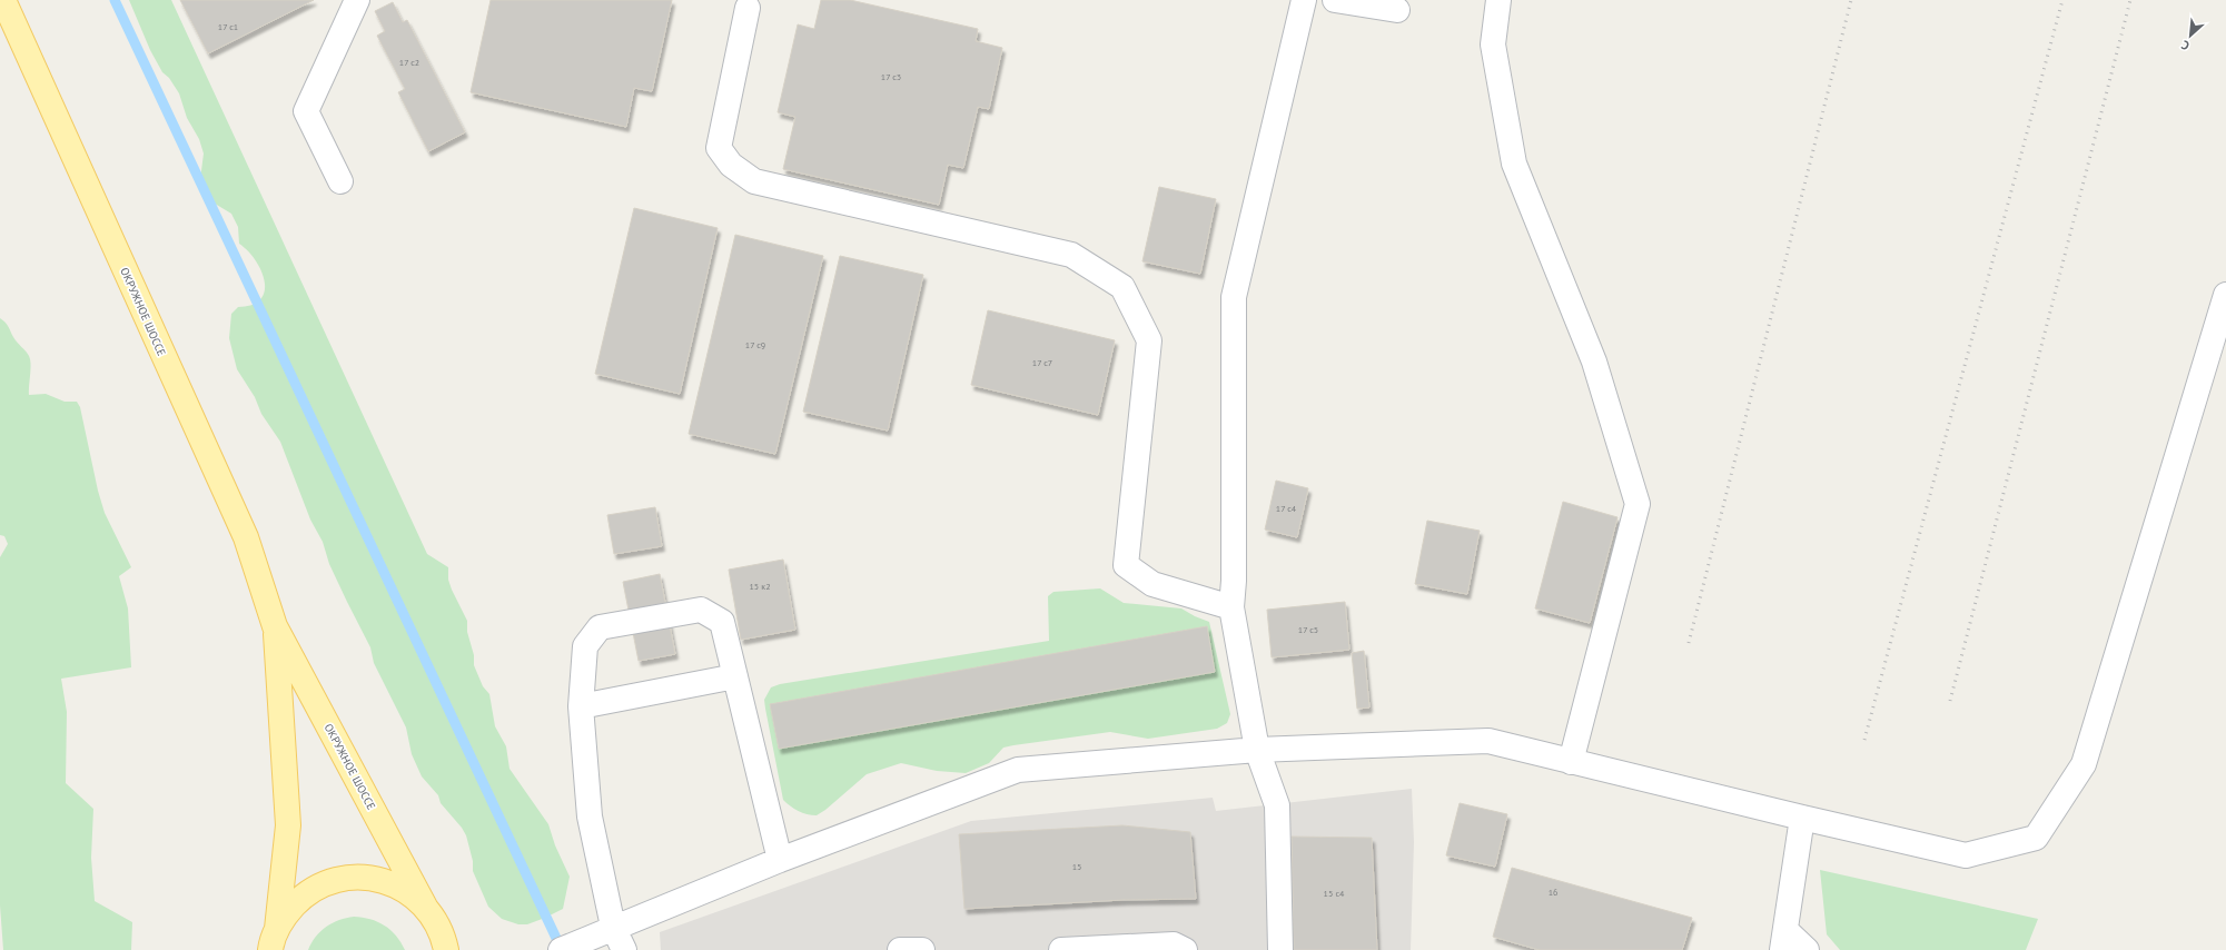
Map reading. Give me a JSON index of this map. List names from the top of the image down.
{
  "streets": {
    "main road": ["ОКРУЖНОЕ ШОССЕ"]
  },
  "house_numbers": [
    "17 с1",
    "17 с2",
    "17 с3",
    "17 с9",
    "17 с7",
    "17 с4",
    "15 к2",
    "17 с5",
    "15",
    "16",
    "15 с4"
  ],
  "north": "bottom left"
}
